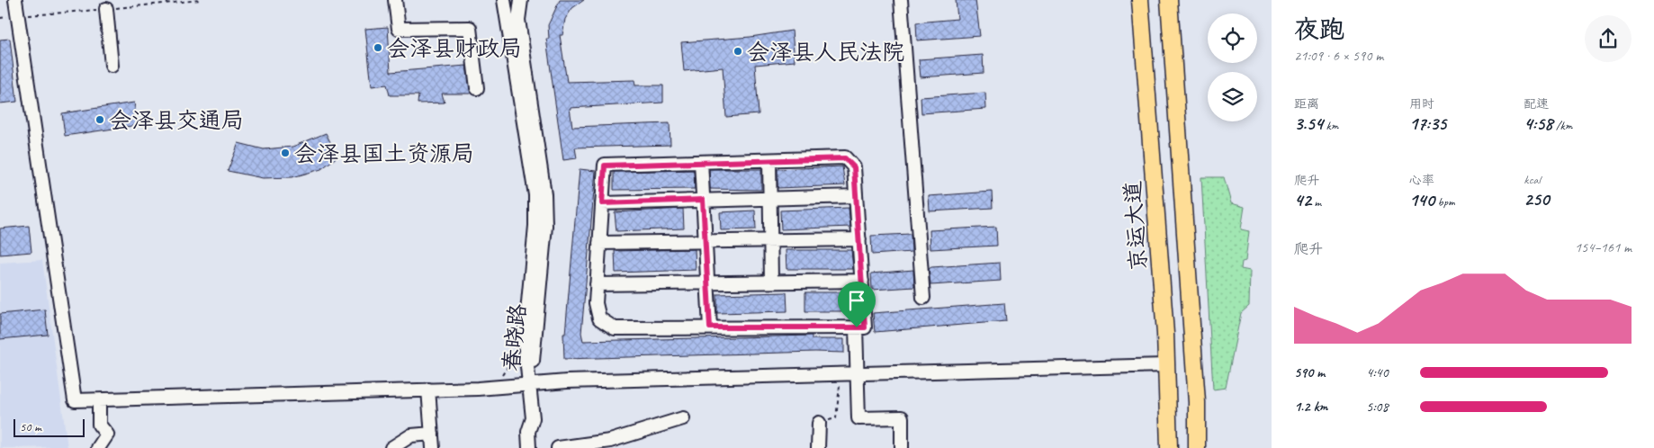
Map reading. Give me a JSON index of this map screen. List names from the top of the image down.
{
  "streets": {
    "main road": ["京运大道"],
    "street": ["春晓路"]
  },
  "places": [
    "会泽县财政局",
    "会泽县人民法院",
    "会泽县交通局",
    "会泽县国土资源局"
  ],
  "scale_bar": "50 m",
  "page": {
    "heading": ["夜跑", "21:09 · 6 × 590 m"],
    "stats": [
      ["距离", "3.54 km"],
      ["用时", "17:35"],
      ["配速", "4:58 /km"],
      ["爬升", "42 m"],
      ["心率", "140 bpm"],
      ["kcal", "250"]
    ],
    "chart": ["爬升", "154–161 m"],
    "list": [
      {
        "name": "590 m",
        "note": "4:40"
      },
      {
        "name": "1.2 km",
        "note": "5:08"
      }
    ],
    "scale": "50 m"
  }
}
